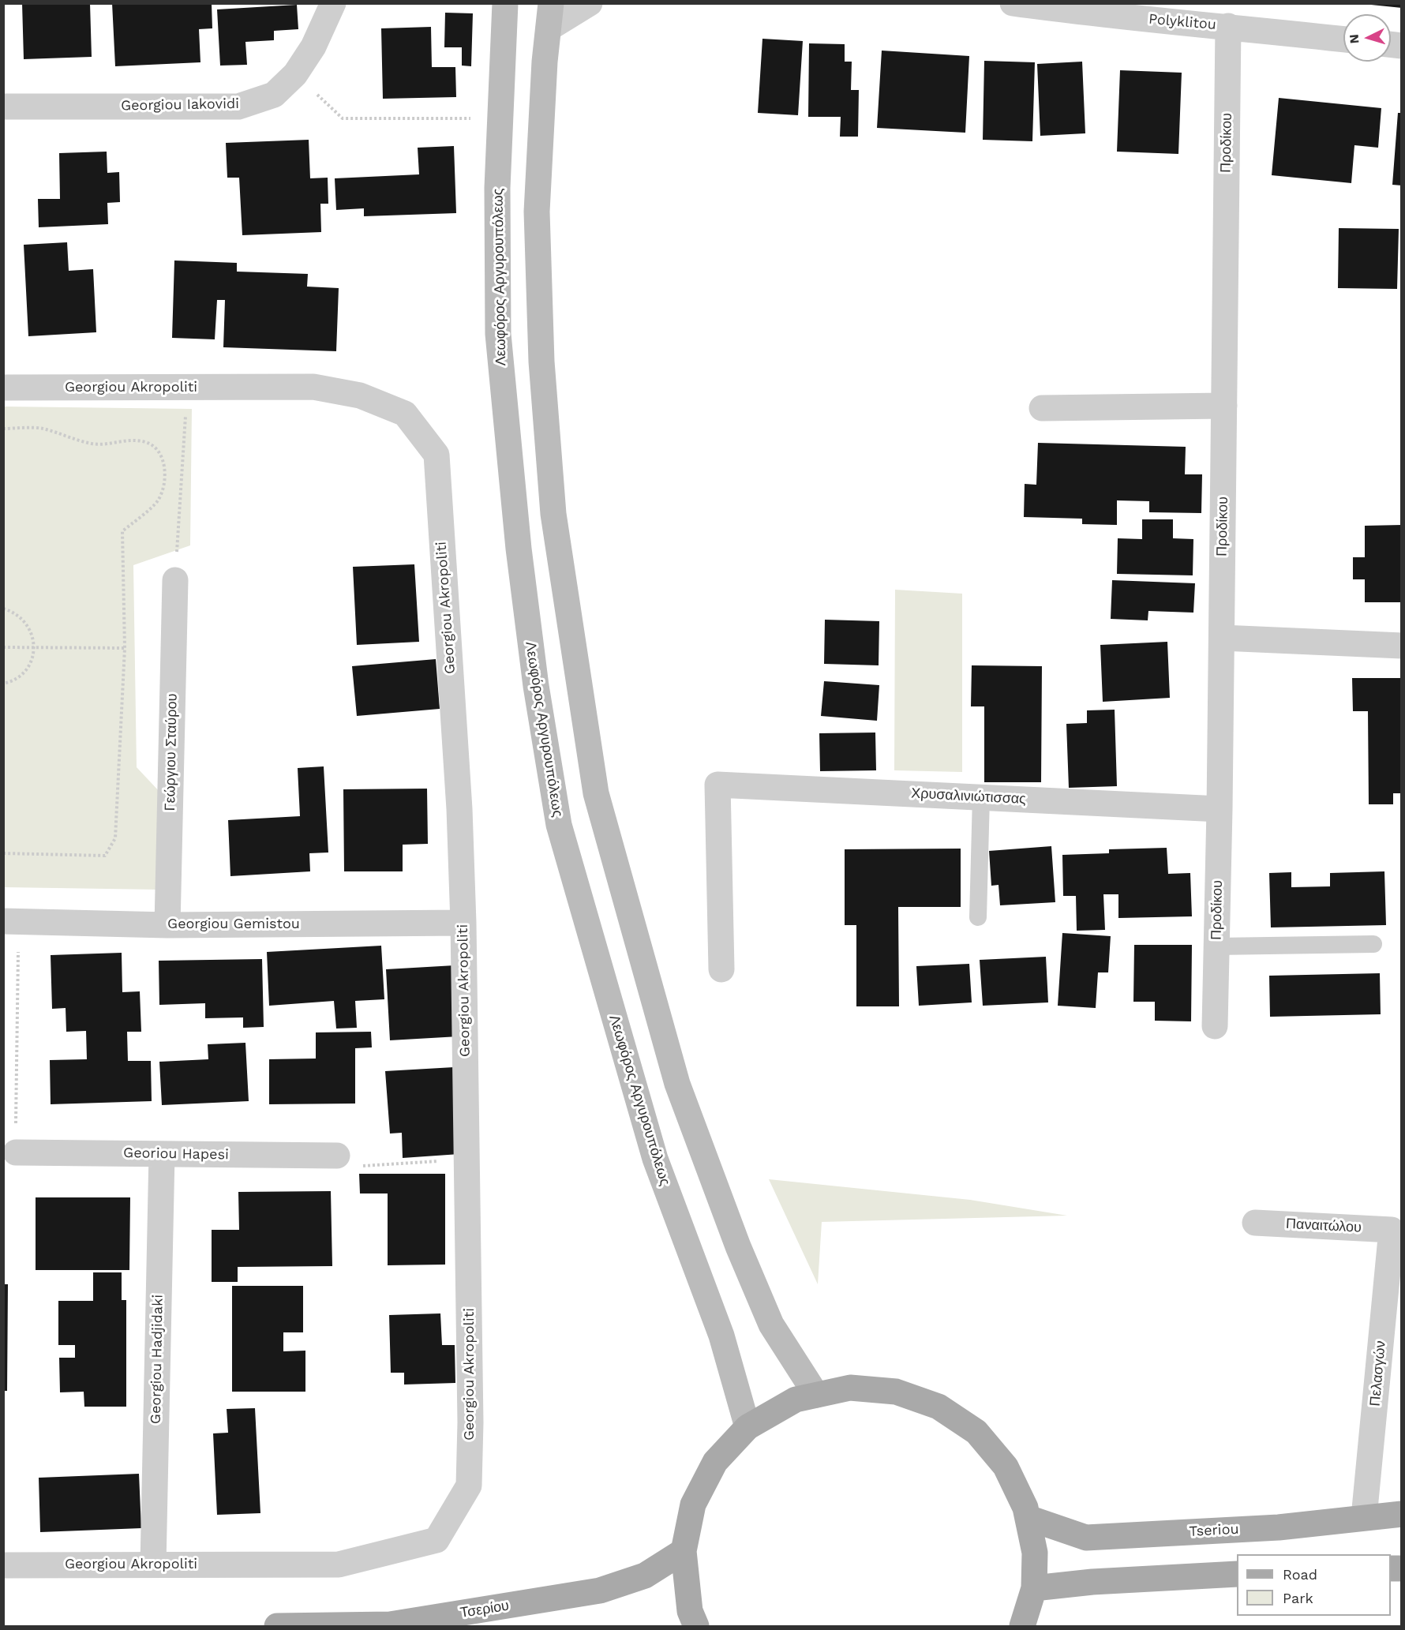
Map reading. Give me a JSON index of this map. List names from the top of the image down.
{
  "streets": {
    "main road": ["Λεωφόρος Αργυρουπόλεως", "Tseriou", "Τσερίου"],
    "street": [
      "Polyklitou",
      "Georgiou Iakovidi",
      "Προδίκου",
      "Georgiou Akropoliti",
      "Γεώργιου Σταύρου",
      "Χρυσαλινιώτισσας",
      "Georgiou Gemistou",
      "Georiou Hapesi",
      "Παναιτώλου",
      "Georgiou Hadjidaki",
      "Πελασγών"
    ]
  },
  "crossings": [
    ["Polyklitou", "Προδίκου"],
    ["Προδίκου", "Χρυσαλινιώτισσας"],
    ["Georgiou Akropoliti", "Georgiou Gemistou"],
    ["Georgiou Akropoliti", "Georgiou Hadjidaki"],
    ["Γεώργιου Σταύρου", "Georgiou Gemistou"],
    ["Georiou Hapesi", "Georgiou Hadjidaki"],
    ["Παναιτώλου", "Πελασγών"],
    ["Πελασγών", "Tseriou"]
  ],
  "legend": ["Road", "Park"],
  "north": "left"
}
